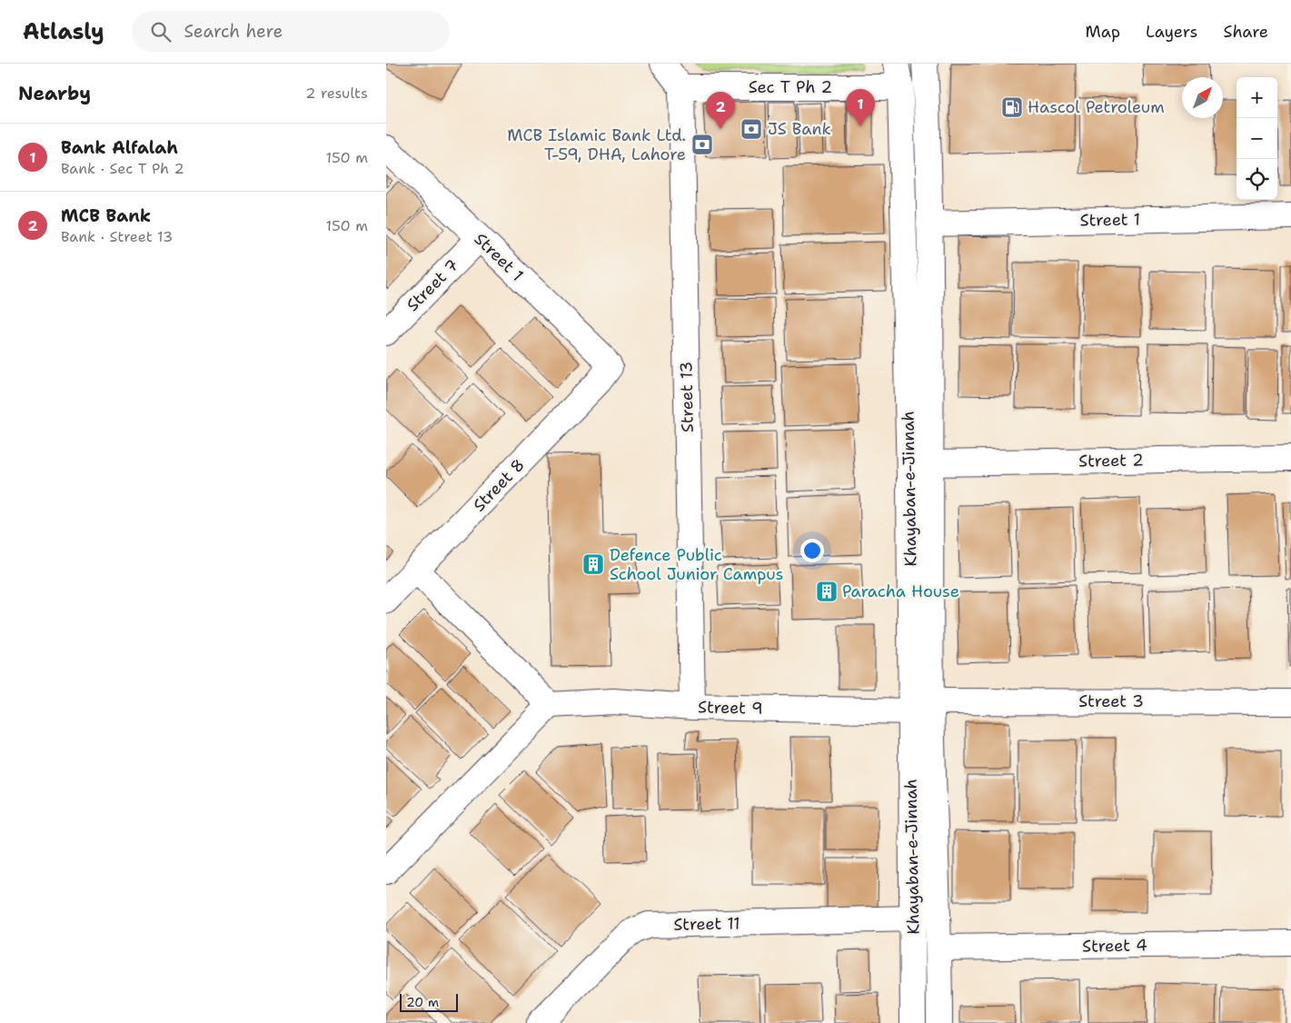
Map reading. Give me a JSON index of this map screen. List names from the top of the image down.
{
  "streets": {
    "street": [
      "Sec T Ph 2",
      "Street 1",
      "Street 7",
      "Street 13",
      "Street 2",
      "Street 8",
      "Khayaban-e-Jinnah",
      "Street 3",
      "Street 9",
      "Street 11",
      "Street 4"
    ]
  },
  "crossings": [
    ["Sec T Ph 2", "Street 13"],
    ["Sec T Ph 2", "Khayaban-e-Jinnah"],
    ["Street 1", "Street 7"],
    ["Street 1", "Street 8"],
    ["Street 1", "Khayaban-e-Jinnah"],
    ["Street 13", "Street 9"],
    ["Street 2", "Khayaban-e-Jinnah"],
    ["Khayaban-e-Jinnah", "Street 3"],
    ["Khayaban-e-Jinnah", "Street 9"],
    ["Khayaban-e-Jinnah", "Street 11"],
    ["Khayaban-e-Jinnah", "Street 4"],
    ["Street 3", "Street 9"]
  ],
  "places": {
    "fuel station": ["Hascol Petroleum"],
    "bank": ["JS Bank", "MCB Islamic Bank Ltd. T-59, DHA, Lahore"],
    "building": ["Defence Public School Junior Campus", "Paracha House"]
  },
  "scale_bar": "20 m",
  "north": "top right",
  "page": {
    "header": "Atlasly",
    "search": "Search here",
    "nav": ["Map", "Layers", "Share"],
    "heading": ["Nearby", "2 results"],
    "map_buttons": ["+", "−"],
    "pins": ["1", "2"],
    "list": [
      {
        "mark": "1",
        "name": "Bank Alfalah",
        "note": "Bank · Sec T Ph 2",
        "value": "150 m"
      },
      {
        "mark": "2",
        "name": "MCB Bank",
        "note": "Bank · Street 13",
        "value": "150 m"
      }
    ],
    "scale": "20 m"
  }
}
